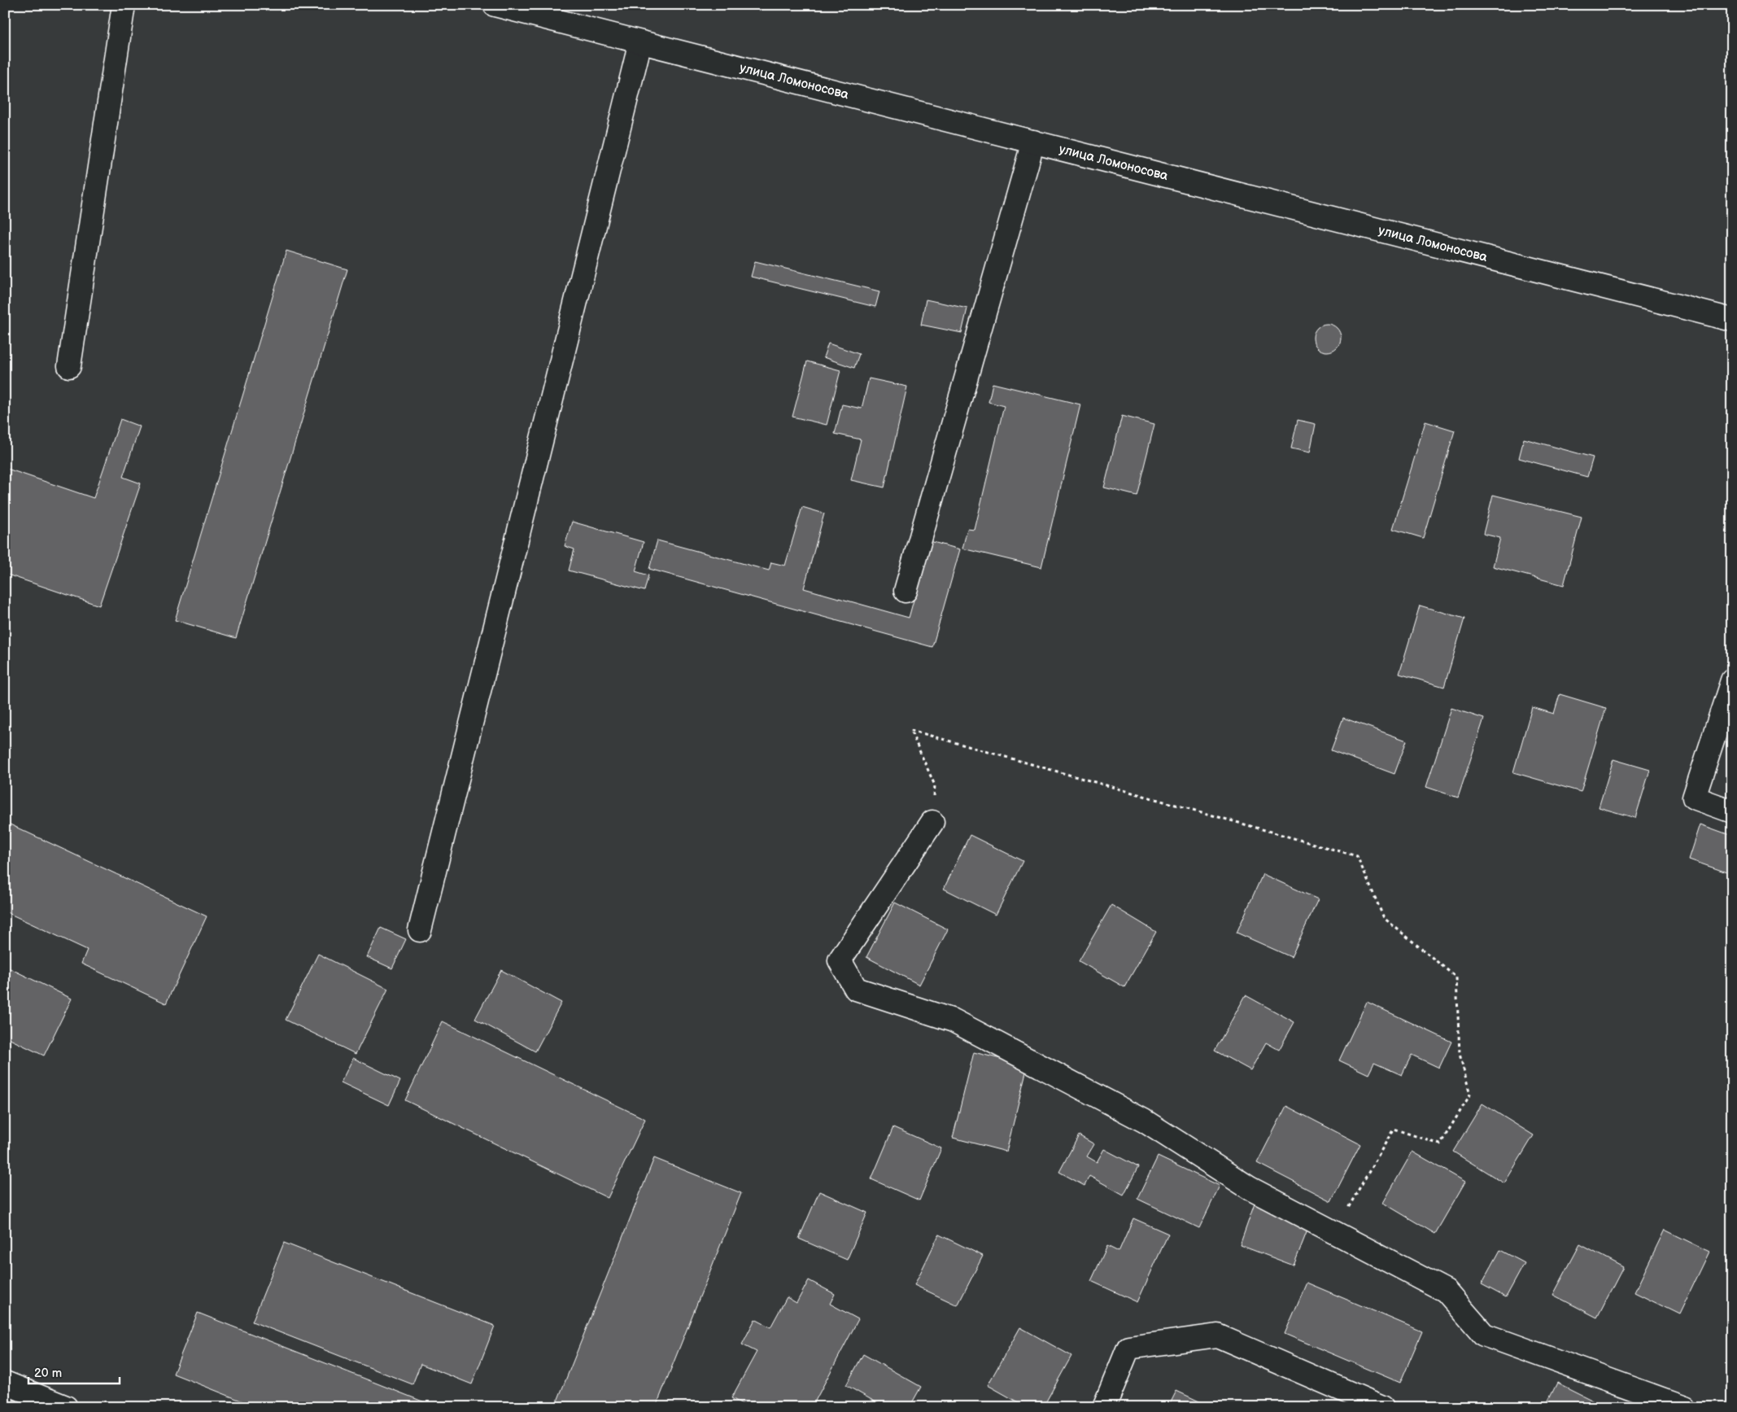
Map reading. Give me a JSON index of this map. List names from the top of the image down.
{
  "streets": {
    "street": ["улица Ломоносова"]
  },
  "scale_bar": "20 m"
}
